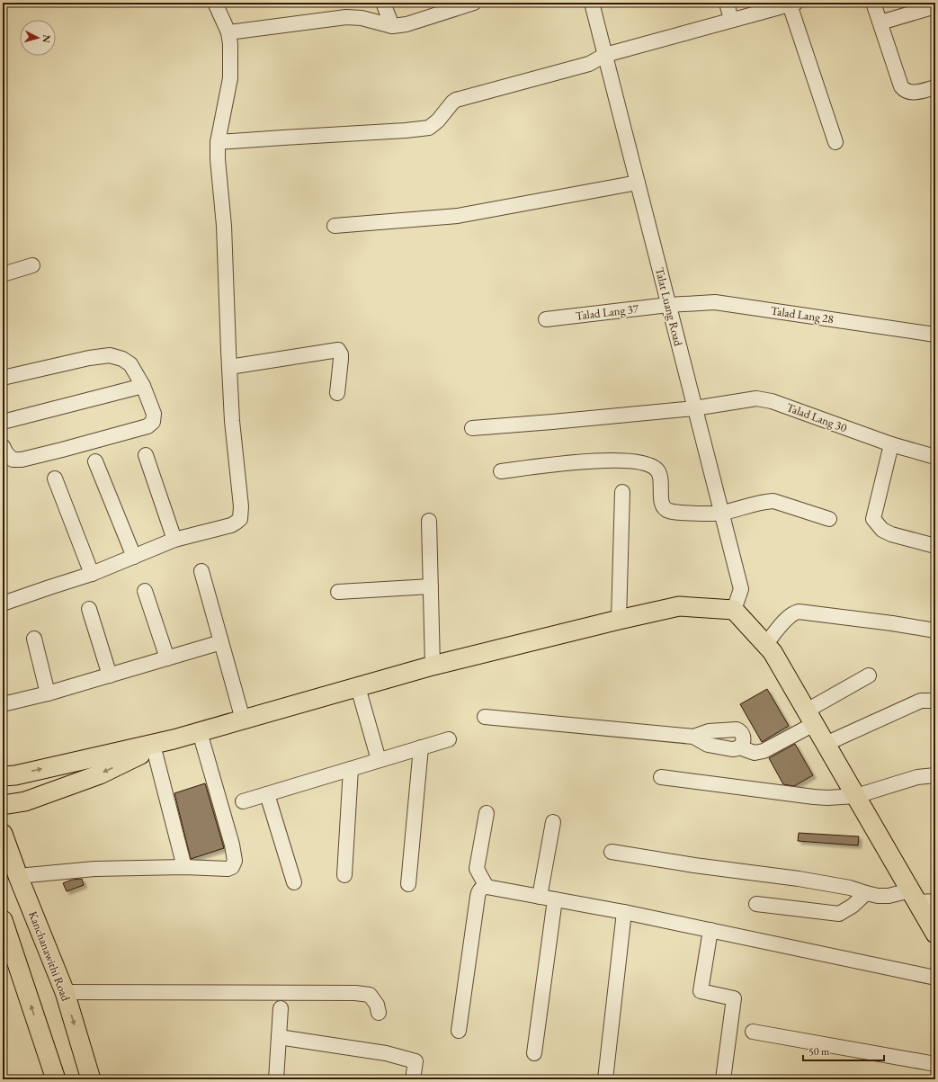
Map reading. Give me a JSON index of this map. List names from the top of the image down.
{
  "streets": {
    "main road": ["Kanchanawithi Road"],
    "street": [
      "Talat Luang Road",
      "Talad Lang 37",
      "Talad Lang 28",
      "Talad Lang 30"
    ]
  },
  "crossings": [
    ["Talat Luang Road", "Talad Lang 37"],
    ["Talat Luang Road", "Talad Lang 28"],
    ["Talat Luang Road", "Talad Lang 30"],
    ["Talad Lang 37", "Talad Lang 28"]
  ],
  "scale_bar": "50 m",
  "north": "right"
}
